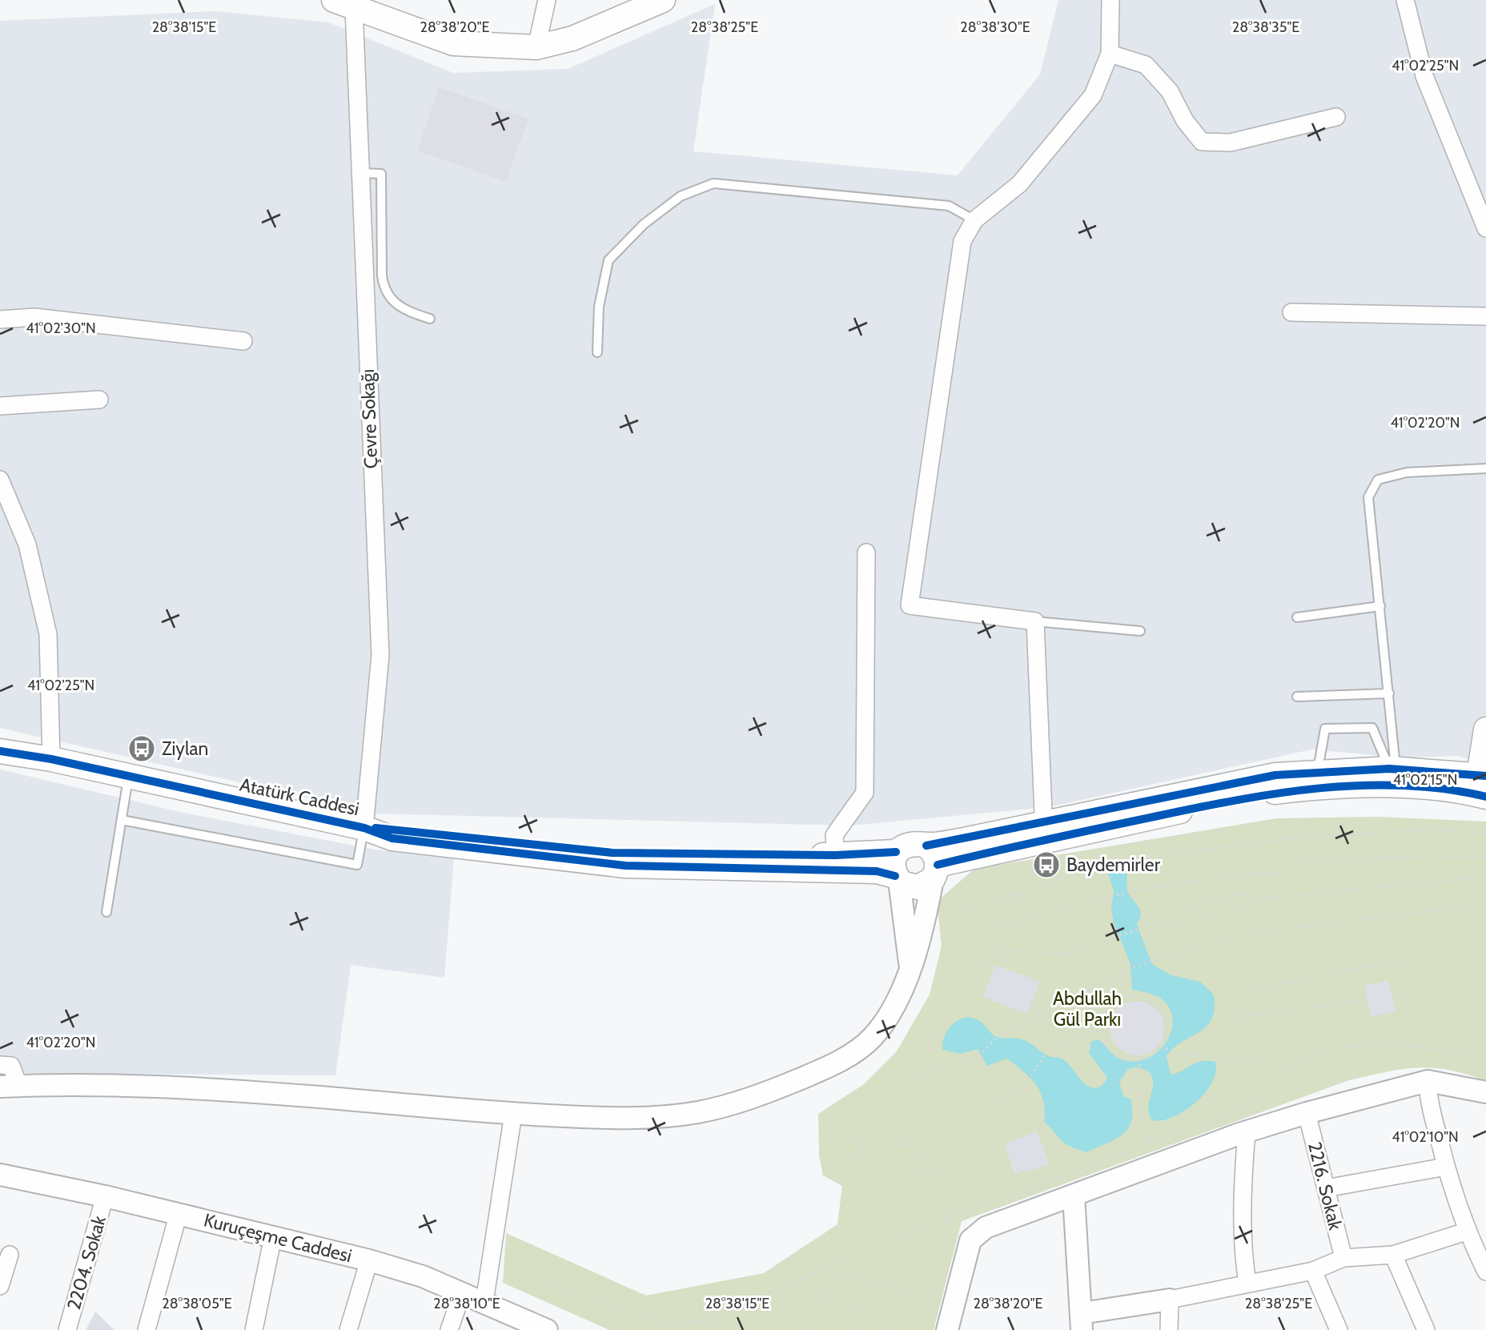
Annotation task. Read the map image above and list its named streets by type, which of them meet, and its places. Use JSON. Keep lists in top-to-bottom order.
{
  "streets": {
    "main road": ["Atatürk Caddesi"],
    "street": [
      "Çevre Sokağı",
      "2216. Sokak",
      "Kuruçeşme Caddesi",
      "2204. Sokak"
    ]
  },
  "crossings": [
    ["Çevre Sokağı", "Atatürk Caddesi"],
    ["Kuruçeşme Caddesi", "2204. Sokak"]
  ],
  "parks": ["Abdullah Gül Parkı"],
  "places": {
    "bus stop": ["Ziylan", "Baydemirler"]
  },
  "coordinates": [
    "28°38'15\"E",
    "28°38'20\"E",
    "28°38'25\"E",
    "28°38'30\"E",
    "28°38'35\"E",
    "41°02'25\"N",
    "41°02'30\"N",
    "41°02'20\"N",
    "41°02'15\"N",
    "41°02'10\"N",
    "28°38'05\"E",
    "28°38'10\"E"
  ]
}
